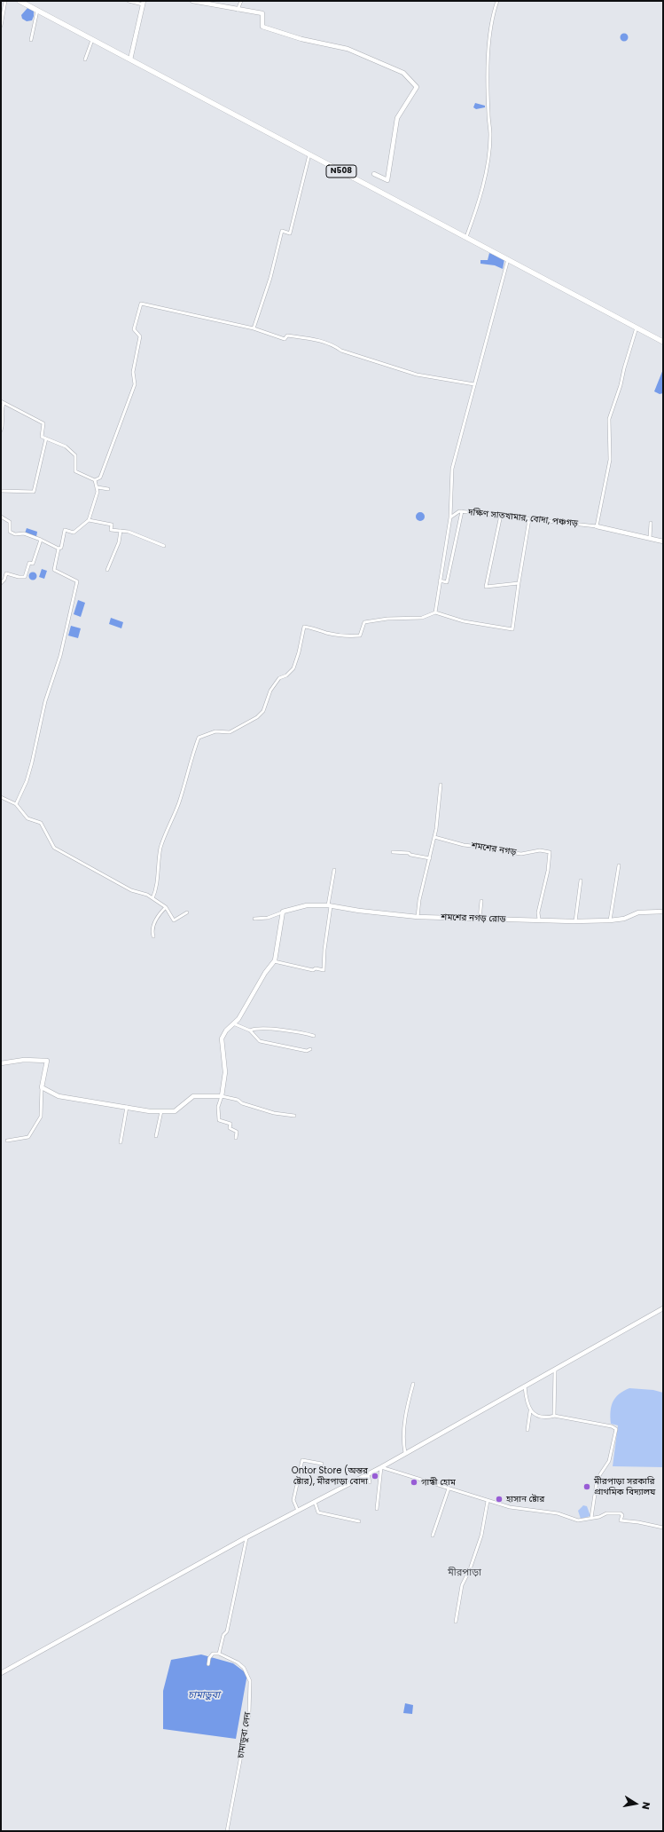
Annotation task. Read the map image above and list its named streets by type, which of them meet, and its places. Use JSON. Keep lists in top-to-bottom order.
{
  "streets": {
    "highway": ["N508"],
    "street": [
      "দক্ষিণ সাতখামার, বোদা, পঞ্চগড়",
      "শমশের নগড়",
      "শমশের নগড় রোড",
      "চামাডুবা লেন"
    ]
  },
  "crossings": [
    ["শমশের নগড়", "শমশের নগড় রোড"]
  ],
  "districts": ["মীরপাড়া"],
  "water": ["চামাডুবা"],
  "places": [
    "Ontor Store (অন্তর ষ্টোর), মীরপাড়া বোদা",
    "গান্ধী হোম",
    "মীরপাড়া সরকারি প্রাথমিক বিদ্যালয়",
    "হাসান ষ্টোর"
  ],
  "north": "right"
}
